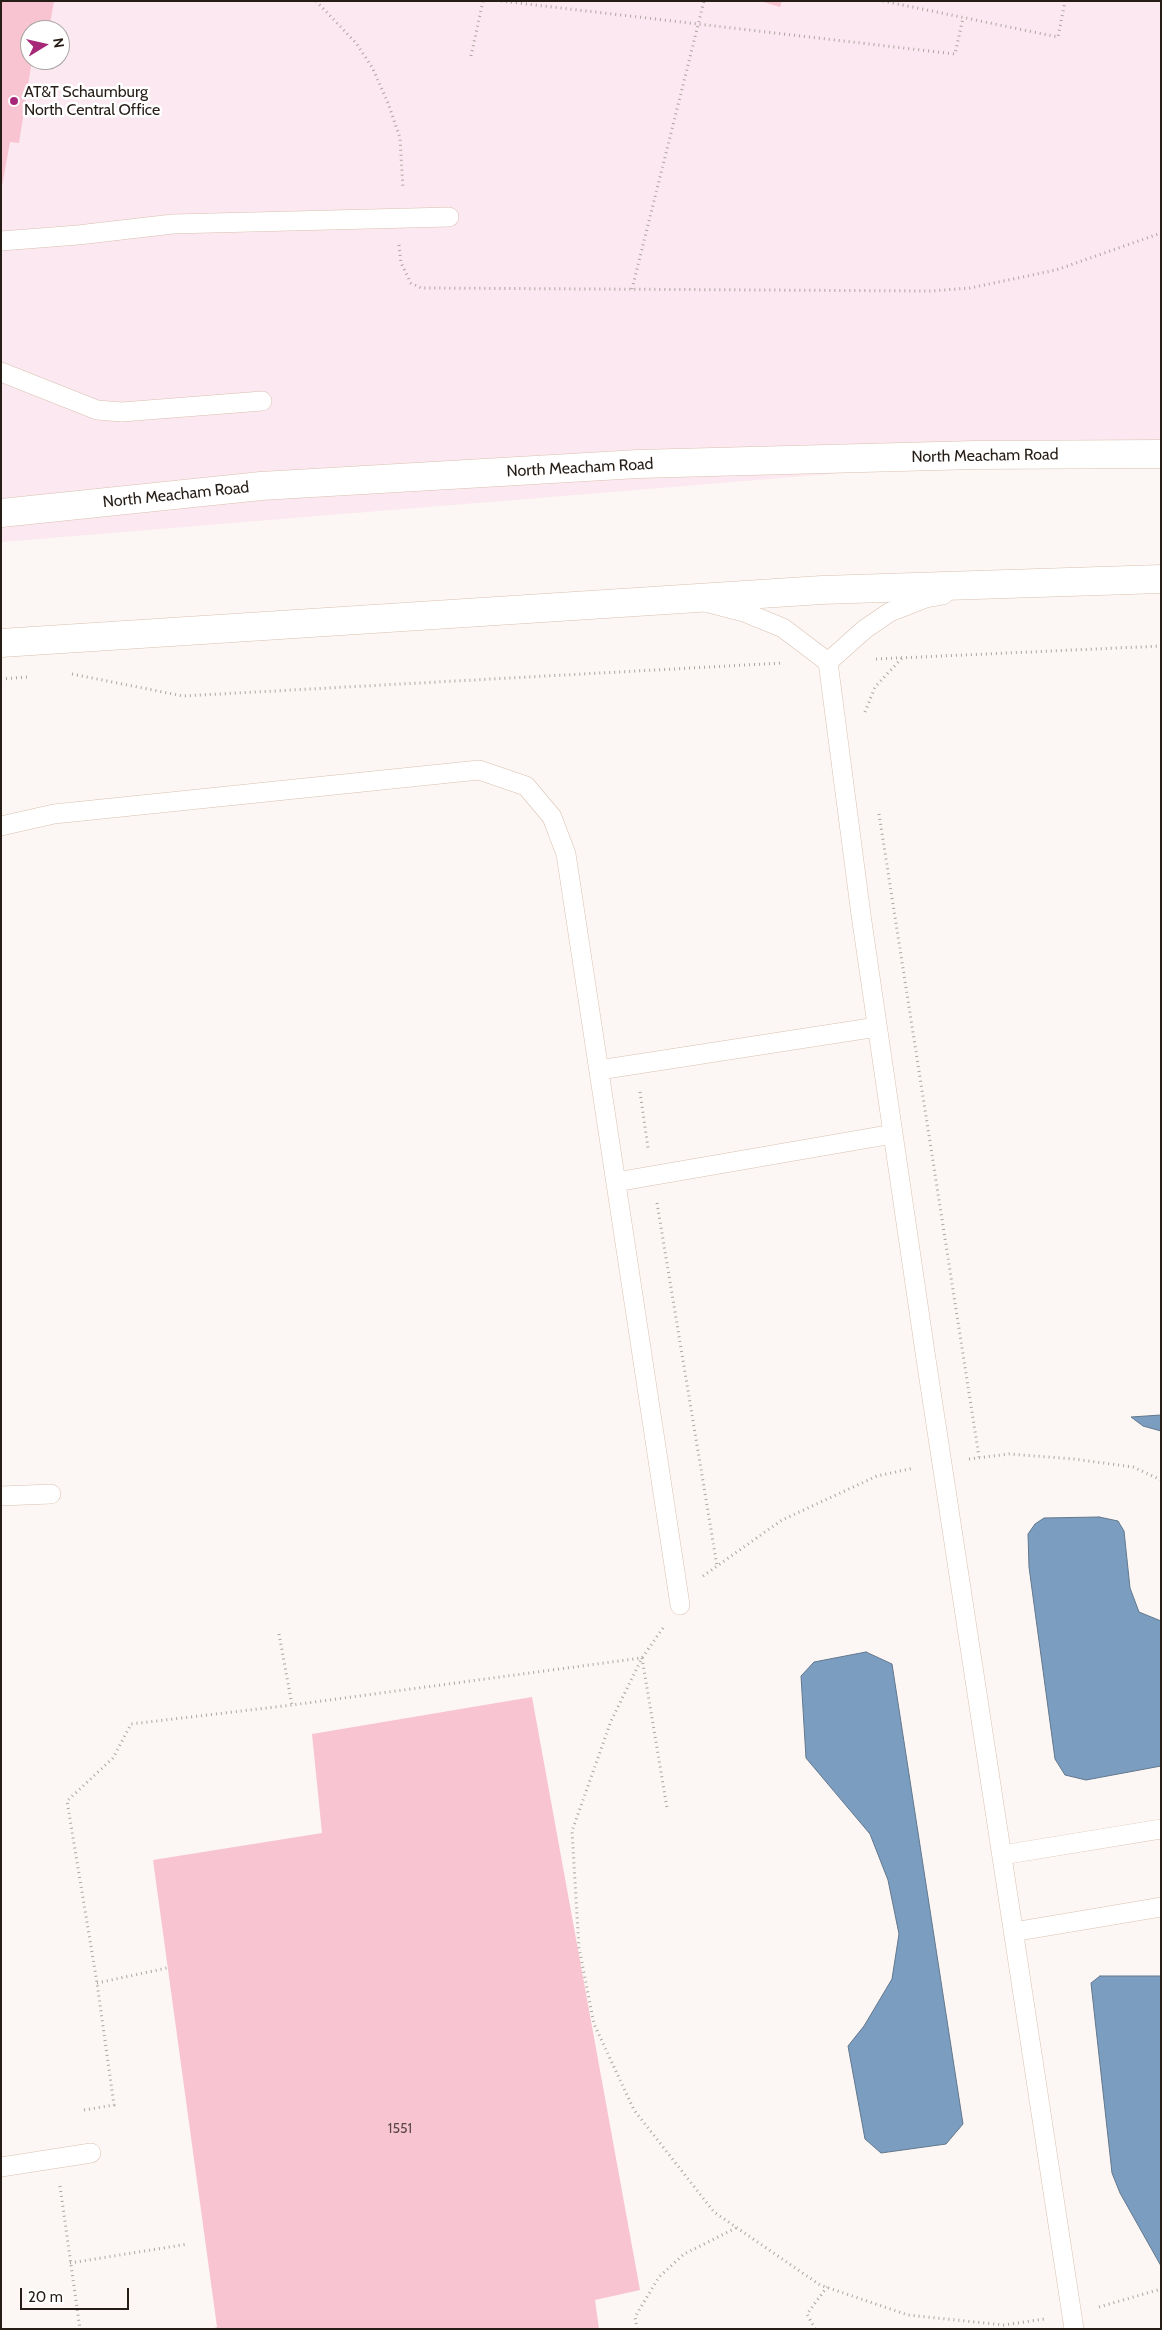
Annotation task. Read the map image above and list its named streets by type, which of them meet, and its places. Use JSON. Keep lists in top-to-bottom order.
{
  "streets": {
    "main road": ["North Meacham Road"]
  },
  "places": ["AT&T Schaumburg North Central Office"],
  "house_numbers": ["1551"],
  "scale_bar": "20 m",
  "north": "right"
}
